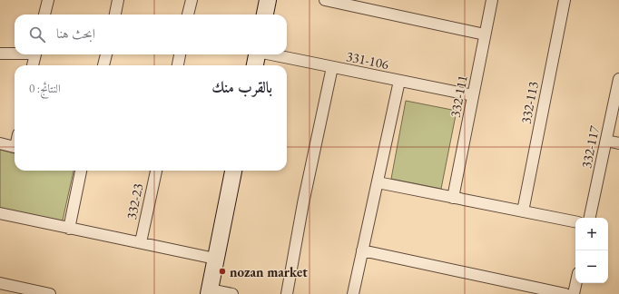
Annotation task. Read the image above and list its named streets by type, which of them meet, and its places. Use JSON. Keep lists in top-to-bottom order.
{
  "streets": {
    "street": [
      "331-106",
      "332-111",
      "332-113",
      "332-117",
      "332-23"
    ]
  },
  "crossings": [
    ["331-106", "332-111"]
  ],
  "places": ["nozan market"],
  "page": {
    "search": "ابحث هنا",
    "heading": ["بالقرب منك", "النتائج: 0"],
    "map_buttons": ["+", "−"]
  }
}
